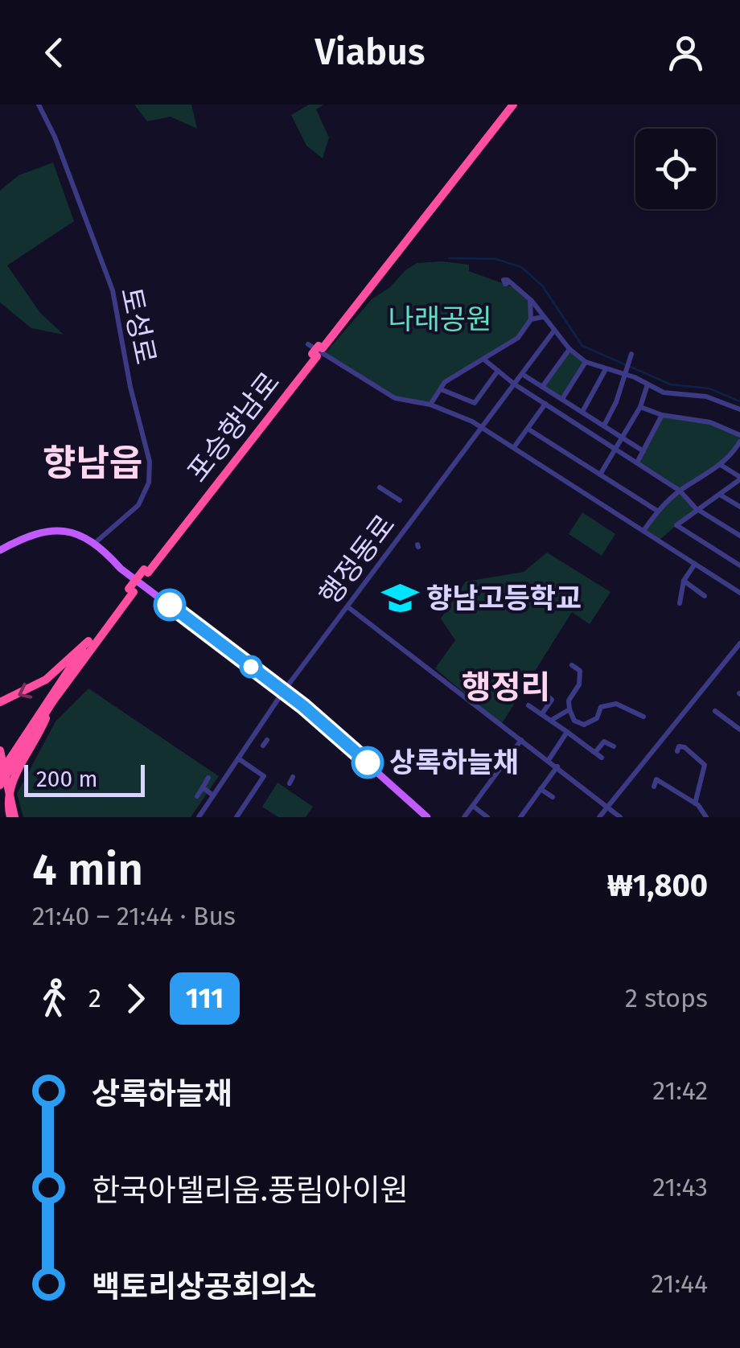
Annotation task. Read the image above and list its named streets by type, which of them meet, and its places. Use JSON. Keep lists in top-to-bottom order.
{
  "streets": {
    "highway": ["포승향남로"],
    "street": ["토성로", "행정동로"]
  },
  "districts": ["향남읍", "행정리"],
  "parks": ["나래공원"],
  "places": {
    "school or university": ["향남고등학교"],
    "other": ["상록하늘채"]
  },
  "lines": ["bus line 111"],
  "scale_bar": "200 m",
  "page": {
    "header": "Viabus",
    "scale": "200 m",
    "heading": ["4 min", "21:40 – 21:44 · Bus", "₩1,800"],
    "legs": ["2", "111", "2 stops"],
    "list": [
      {
        "name": "상록하늘채",
        "value": "21:42"
      },
      {
        "name": "한국아델리움.풍림아이원",
        "value": "21:43"
      },
      {
        "name": "백토리상공회의소",
        "value": "21:44"
      }
    ]
  }
}
